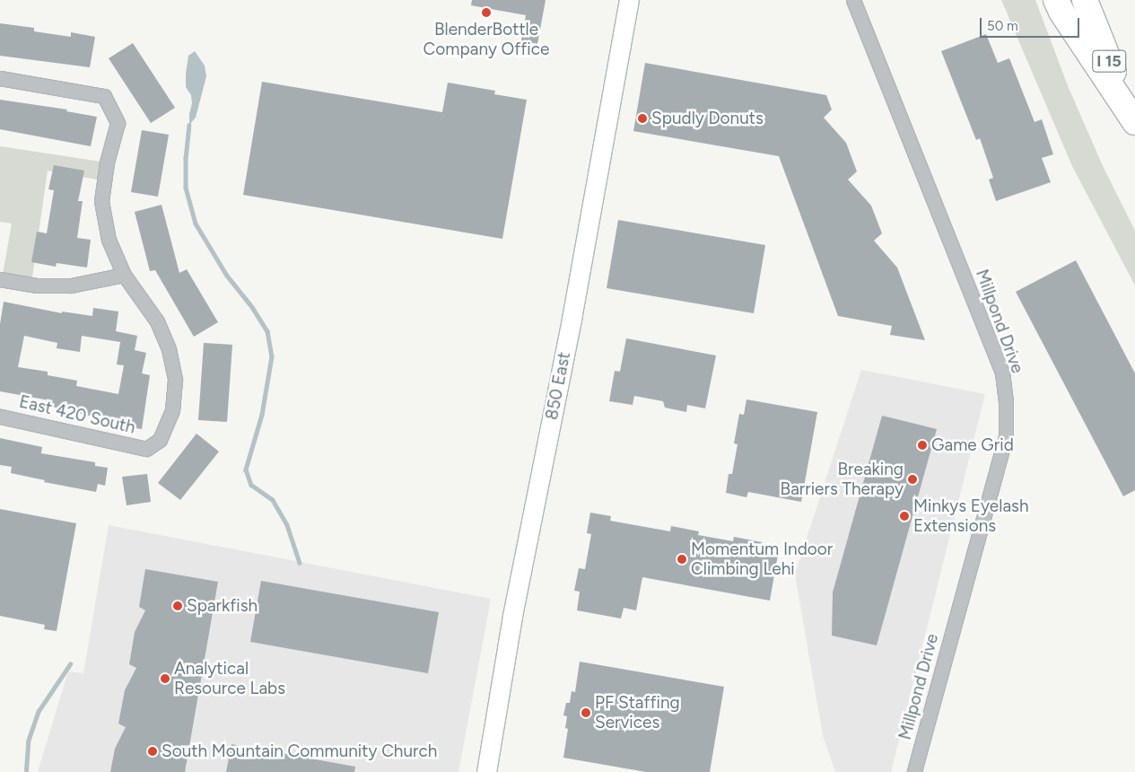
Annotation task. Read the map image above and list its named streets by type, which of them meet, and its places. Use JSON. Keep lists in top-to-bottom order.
{
  "streets": {
    "highway": ["I 15"],
    "main road": ["850 East"],
    "street": ["Millpond Drive", "East 420 South"]
  },
  "places": [
    "BlenderBottle Company Office",
    "Spudly Donuts",
    "Game Grid",
    "Breaking Barriers Therapy",
    "Minkys Eyelash Extensions",
    "Momentum Indoor Climbing Lehi",
    "Sparkfish",
    "Analytical Resource Labs",
    "PF Staffing Services",
    "South Mountain Community Church"
  ],
  "scale_bar": "50 m"
}
